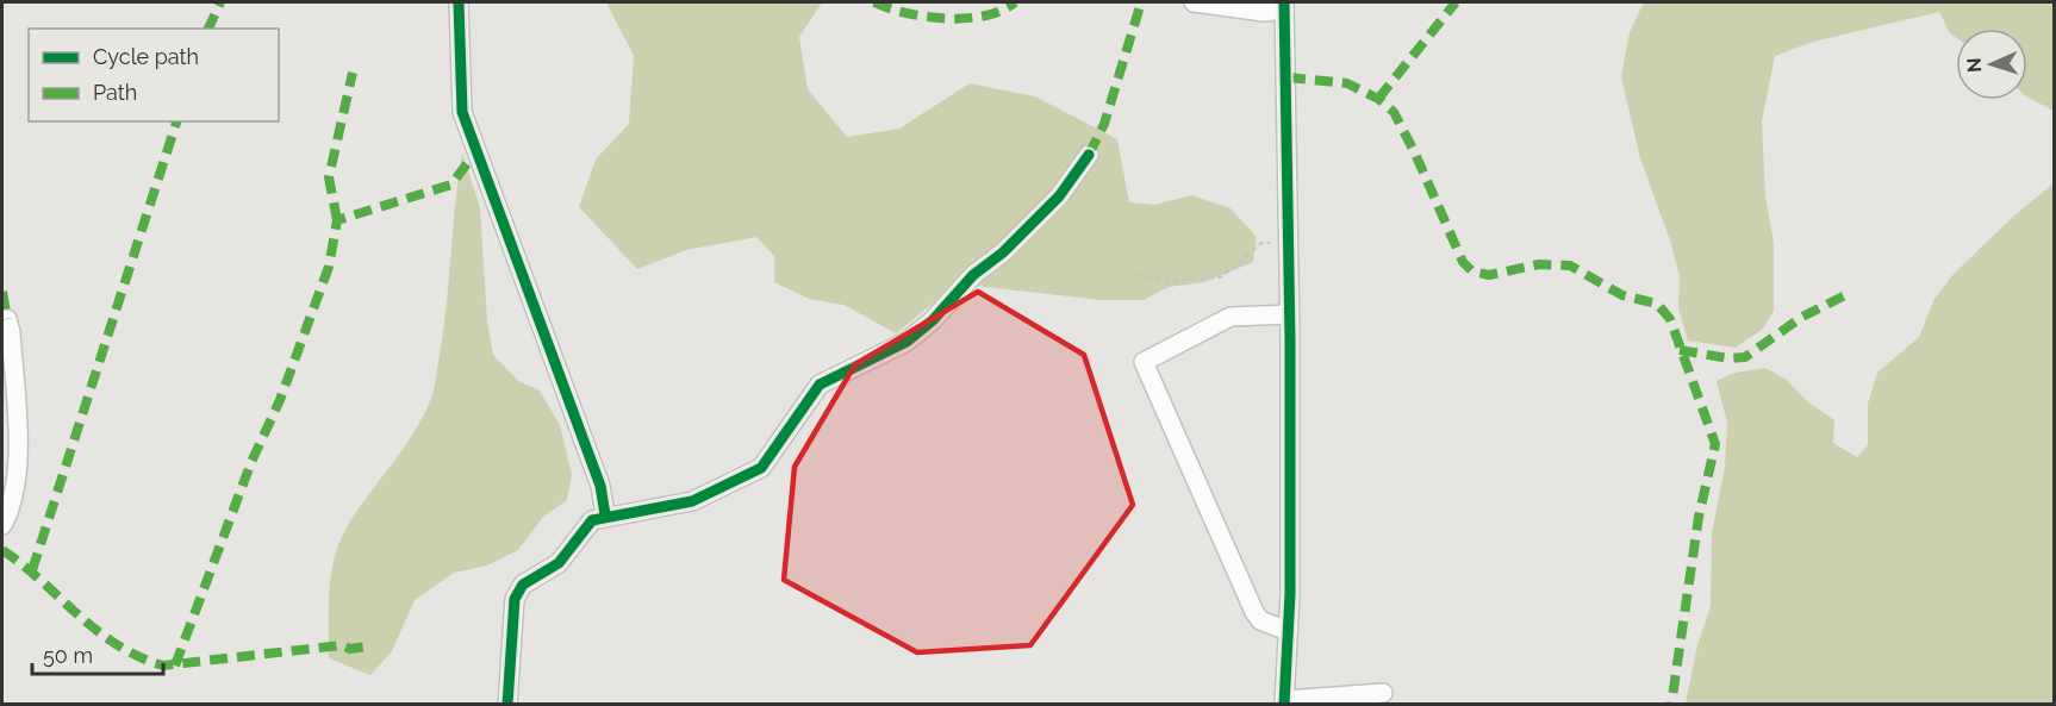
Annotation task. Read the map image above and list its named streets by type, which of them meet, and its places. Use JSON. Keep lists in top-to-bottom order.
{
  "legend": ["Cycle path", "Path"],
  "scale_bar": "50 m",
  "north": "left"
}
